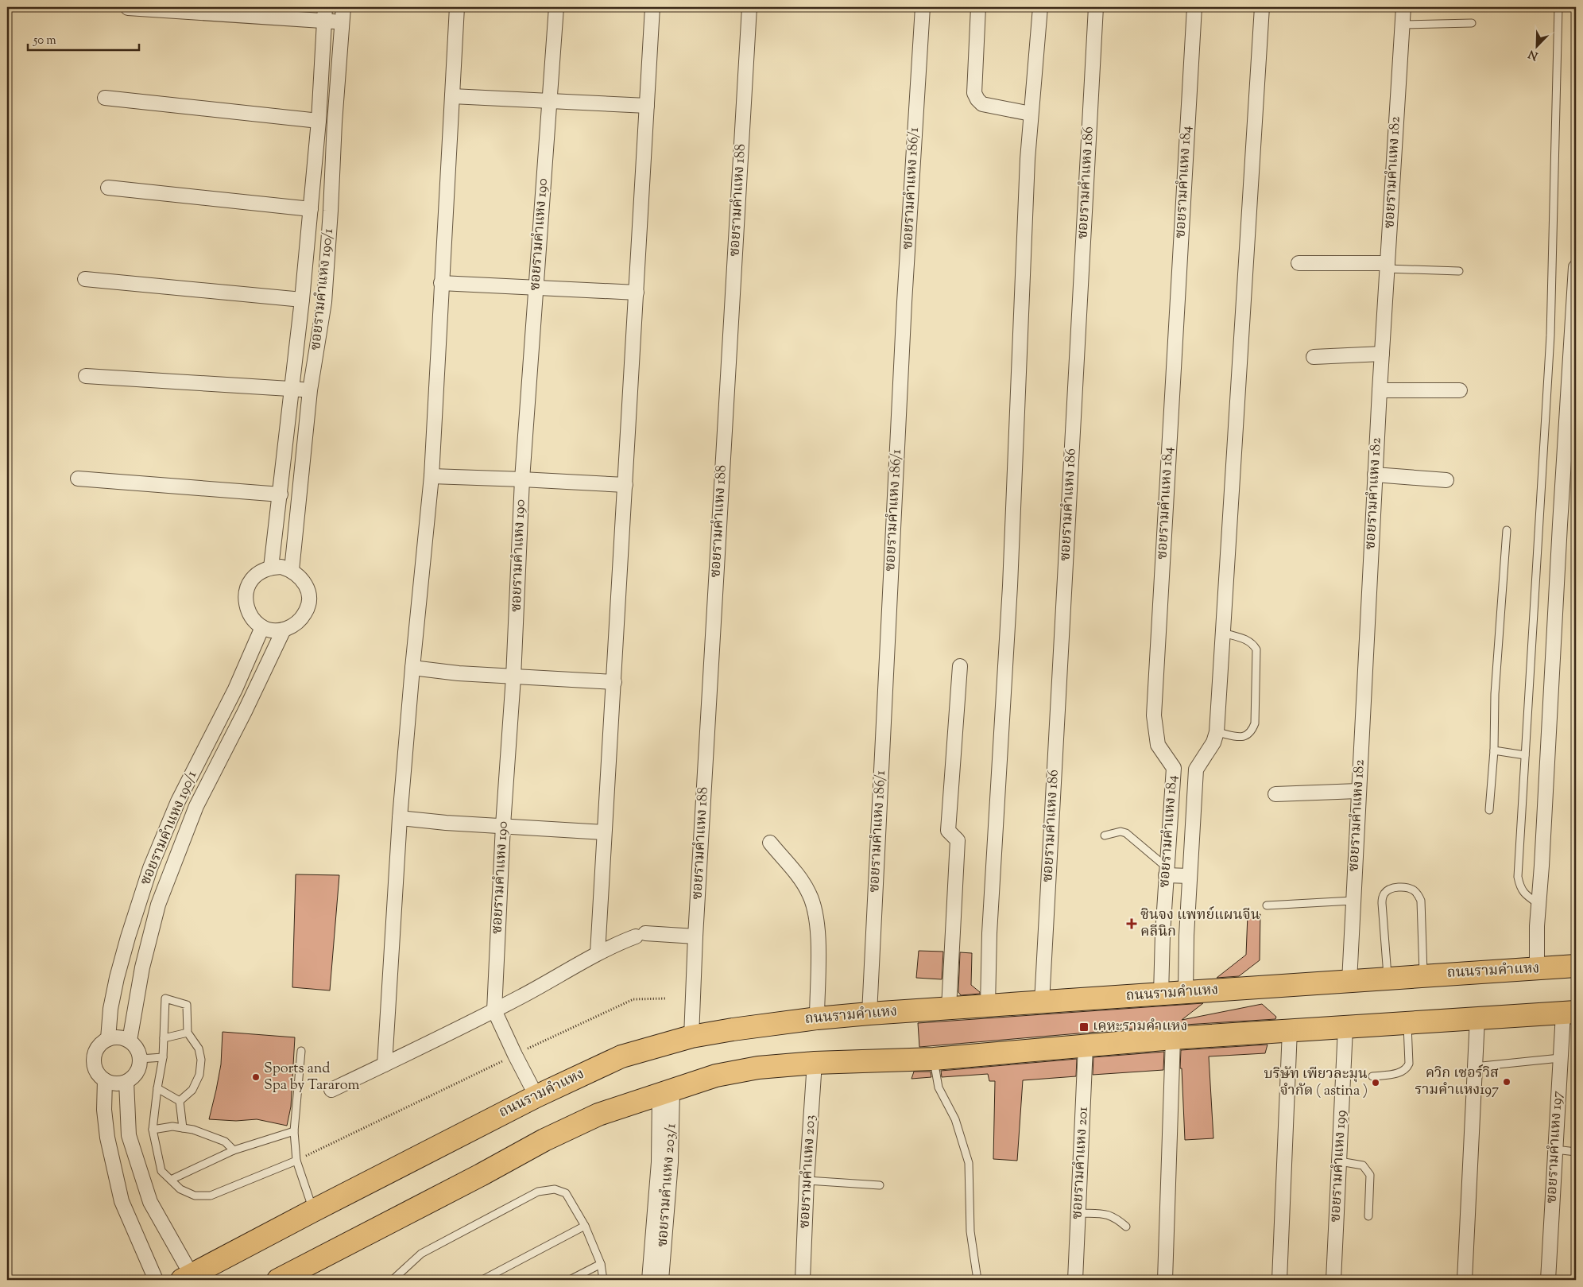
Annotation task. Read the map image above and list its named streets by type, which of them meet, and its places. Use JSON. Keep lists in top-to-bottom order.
{
  "streets": {
    "main road": ["ถนนรามคำแหง"],
    "street": [
      "ซอยรามคำแหง 182",
      "ซอยรามคำแหง 184",
      "ซอยรามคำแหง 186",
      "ซอยรามคำแหง 186/1",
      "ซอยรามคำแหง 188",
      "ซอยรามคำแหง 190",
      "ซอยรามคำแหง 190/1",
      "ซอยรามคำแหง 197",
      "ซอยรามคำแหง 201",
      "ซอยรามคำแหง 199",
      "ซอยรามคำแหง 203",
      "ซอยรามคำแหง 203/1"
    ]
  },
  "crossings": [
    ["ซอยรามคำแหง 182", "ถนนรามคำแหง"],
    ["ซอยรามคำแหง 184", "ถนนรามคำแหง"],
    ["ซอยรามคำแหง 186", "ถนนรามคำแหง"],
    ["ซอยรามคำแหง 186/1", "ถนนรามคำแหง"],
    ["ซอยรามคำแหง 188", "ถนนรามคำแหง"],
    ["ซอยรามคำแหง 190", "ถนนรามคำแหง"]
  ],
  "places": {
    "health": ["ซินจง แพทย์แผนจีน คลีนิก"],
    "transit": ["เคหะรามคำแหง"],
    "other": ["Sports and Spa by Tararom", "ควิก เซอร์วิส รามคำแหง197", "บริษัท เพียวละมุน จำกัด ( astina )"]
  },
  "scale_bar": "50 m",
  "north": "bottom left"
}
